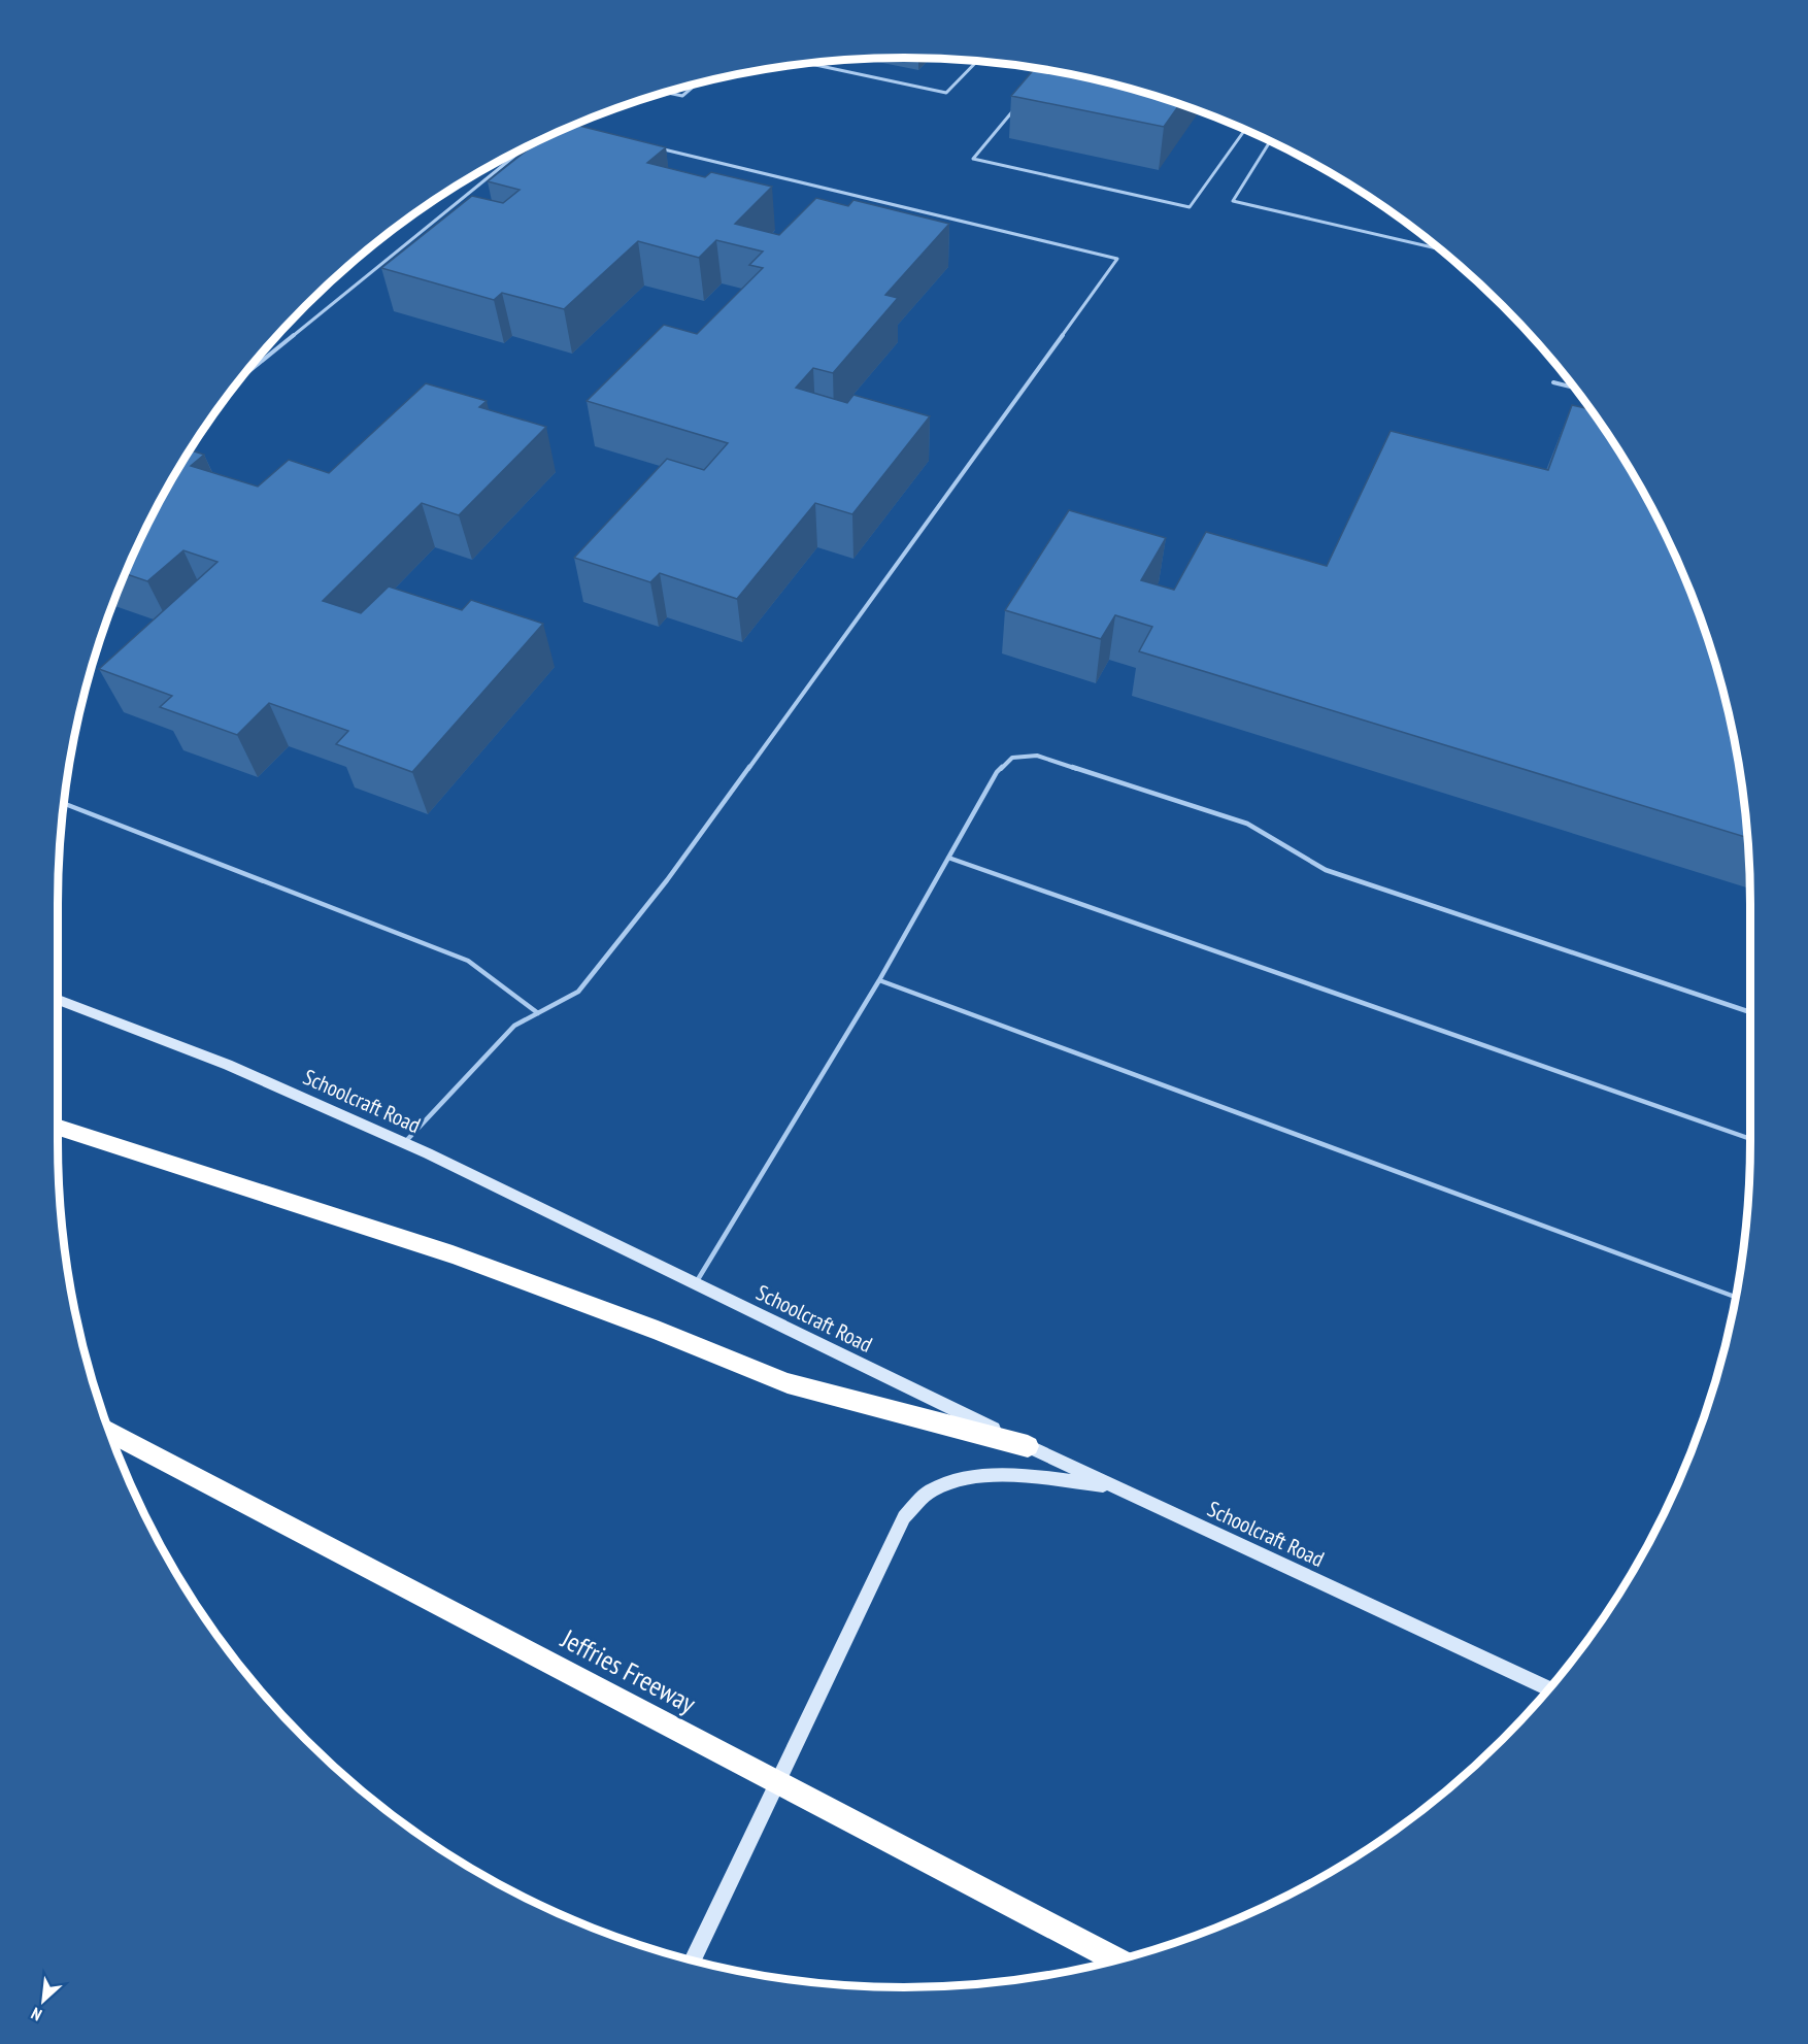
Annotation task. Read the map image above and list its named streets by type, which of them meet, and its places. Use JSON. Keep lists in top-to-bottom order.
{
  "streets": {
    "highway": ["Jeffries Freeway"],
    "main road": ["Schoolcraft Road"]
  },
  "north": "bottom left"
}
